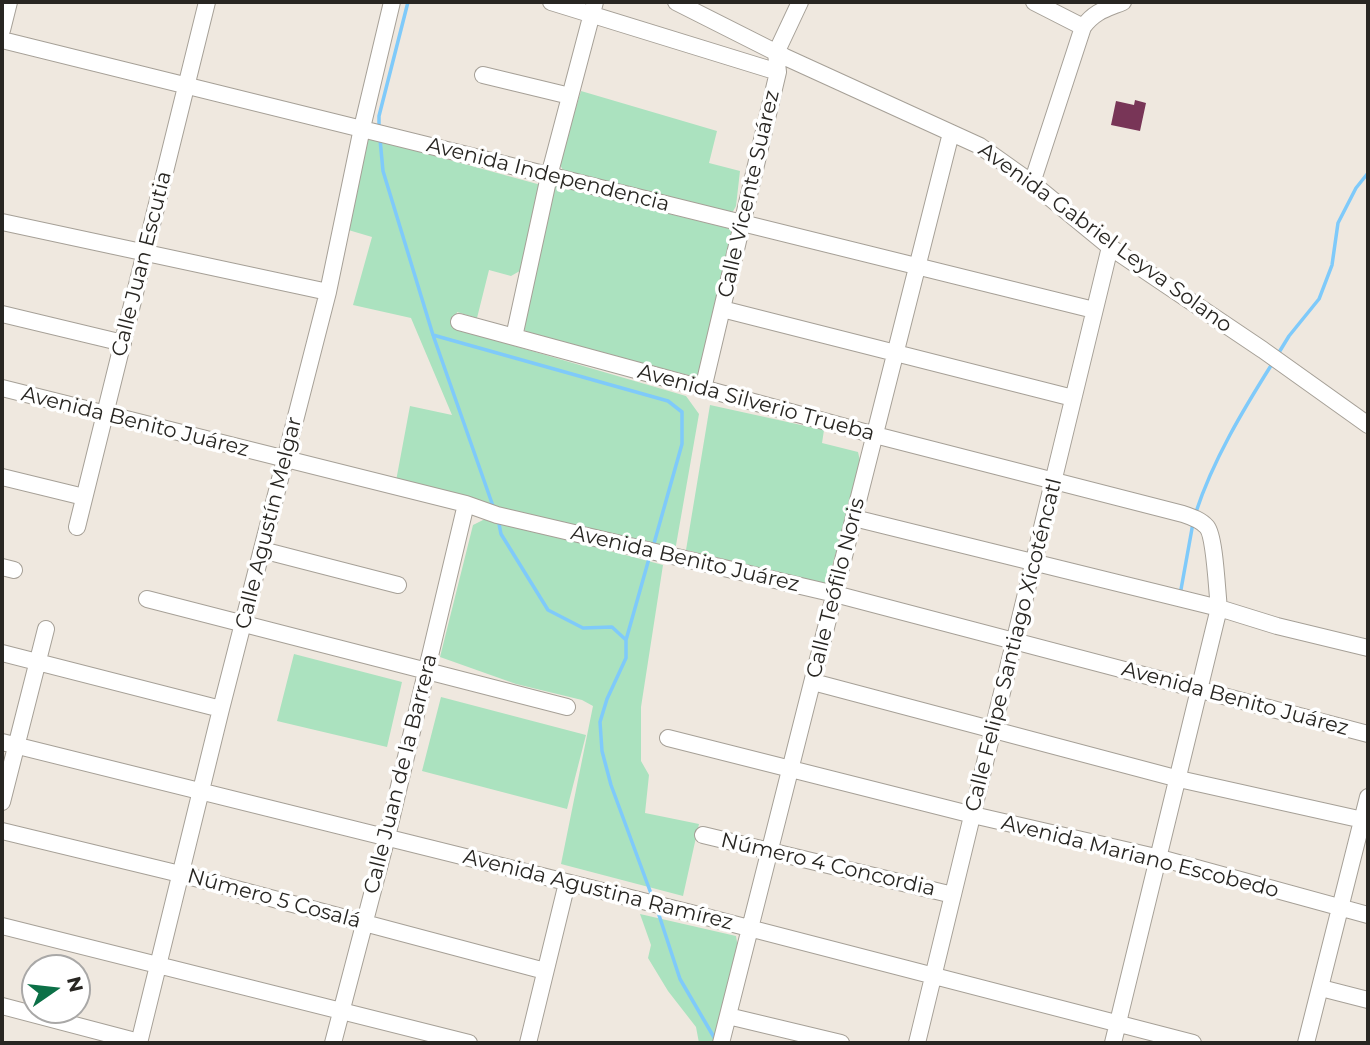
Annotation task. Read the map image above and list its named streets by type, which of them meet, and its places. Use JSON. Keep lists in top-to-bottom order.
{
  "streets": {
    "street": [
      "Avenida Independencia",
      "Calle Vicente Suárez",
      "Avenida Gabriel Leyva Solano",
      "Calle Juan Escutia",
      "Avenida Silverio Trueba",
      "Avenida Benito Juárez",
      "Calle Agustín Melgar",
      "Calle Teófilo Noris",
      "Calle Felipe Santiago Xicoténcatl",
      "Calle Juan de la Barrera",
      "Avenida Mariano Escobedo",
      "Número 4 Concordia",
      "Avenida Agustina Ramírez",
      "Número 5 Cosalá"
    ]
  },
  "crossings": [
    ["Avenida Independencia", "Calle Vicente Suárez"],
    ["Avenida Independencia", "Calle Juan Escutia"],
    ["Avenida Independencia", "Calle Agustín Melgar"],
    ["Avenida Independencia", "Calle Teófilo Noris"],
    ["Avenida Independencia", "Calle Felipe Santiago Xicoténcatl"],
    ["Calle Vicente Suárez", "Avenida Gabriel Leyva Solano"],
    ["Calle Vicente Suárez", "Avenida Silverio Trueba"],
    ["Avenida Gabriel Leyva Solano", "Calle Teófilo Noris"],
    ["Avenida Gabriel Leyva Solano", "Calle Felipe Santiago Xicoténcatl"],
    ["Calle Juan Escutia", "Avenida Benito Juárez"],
    ["Avenida Silverio Trueba", "Calle Teófilo Noris"],
    ["Avenida Silverio Trueba", "Calle Felipe Santiago Xicoténcatl"],
    ["Avenida Benito Juárez", "Calle Agustín Melgar"],
    ["Avenida Benito Juárez", "Calle Teófilo Noris"],
    ["Avenida Benito Juárez", "Calle Felipe Santiago Xicoténcatl"],
    ["Avenida Benito Juárez", "Calle Juan de la Barrera"],
    ["Calle Agustín Melgar", "Avenida Agustina Ramírez"],
    ["Calle Agustín Melgar", "Número 5 Cosalá"],
    ["Calle Teófilo Noris", "Avenida Mariano Escobedo"],
    ["Calle Teófilo Noris", "Número 4 Concordia"],
    ["Calle Teófilo Noris", "Avenida Agustina Ramírez"],
    ["Calle Felipe Santiago Xicoténcatl", "Avenida Mariano Escobedo"],
    ["Calle Felipe Santiago Xicoténcatl", "Número 4 Concordia"],
    ["Calle Felipe Santiago Xicoténcatl", "Avenida Agustina Ramírez"],
    ["Calle Juan de la Barrera", "Avenida Agustina Ramírez"],
    ["Calle Juan de la Barrera", "Número 5 Cosalá"]
  ],
  "north": "right"
}
